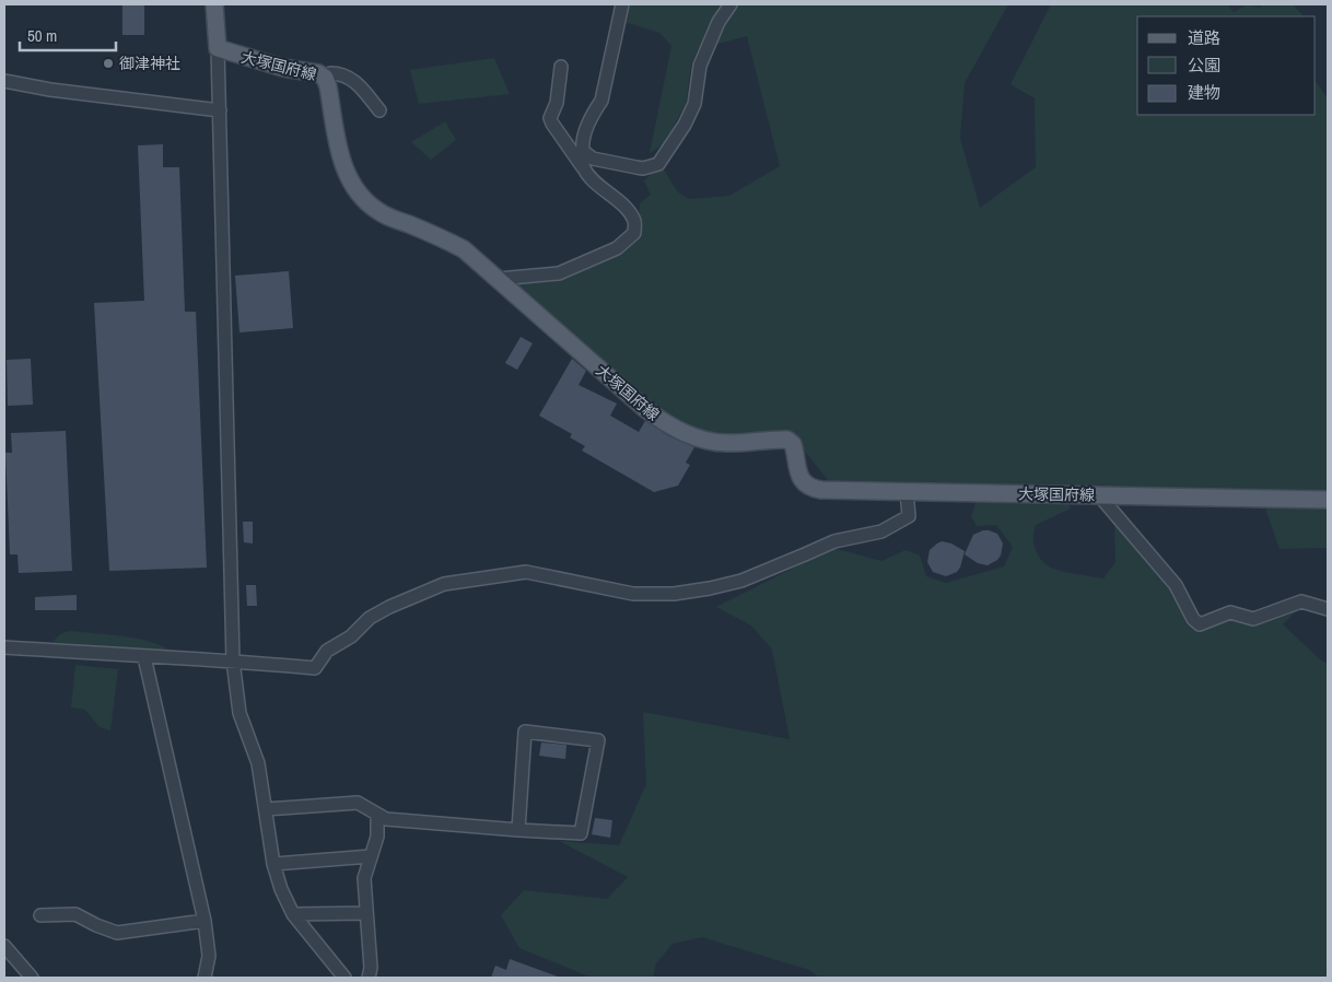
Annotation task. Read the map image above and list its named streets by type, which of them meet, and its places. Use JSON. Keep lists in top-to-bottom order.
{
  "streets": {
    "main road": ["大塚国府線"]
  },
  "places": ["御津神社"],
  "legend": ["道路", "公園", "建物"],
  "scale_bar": "50 m"
}
